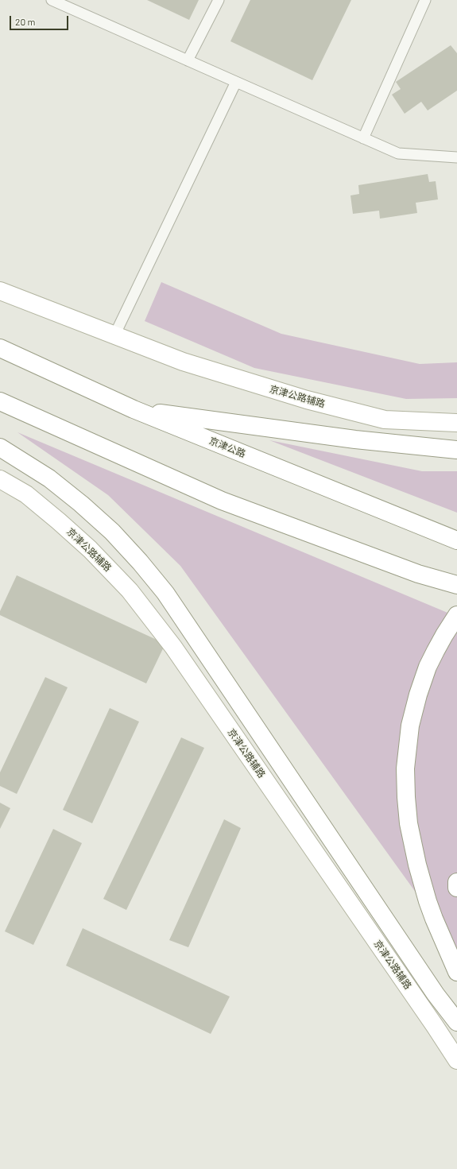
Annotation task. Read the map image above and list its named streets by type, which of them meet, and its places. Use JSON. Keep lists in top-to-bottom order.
{
  "streets": {
    "main road": ["京津公路辅路", "京津公路"]
  },
  "scale_bar": "20 m"
}
